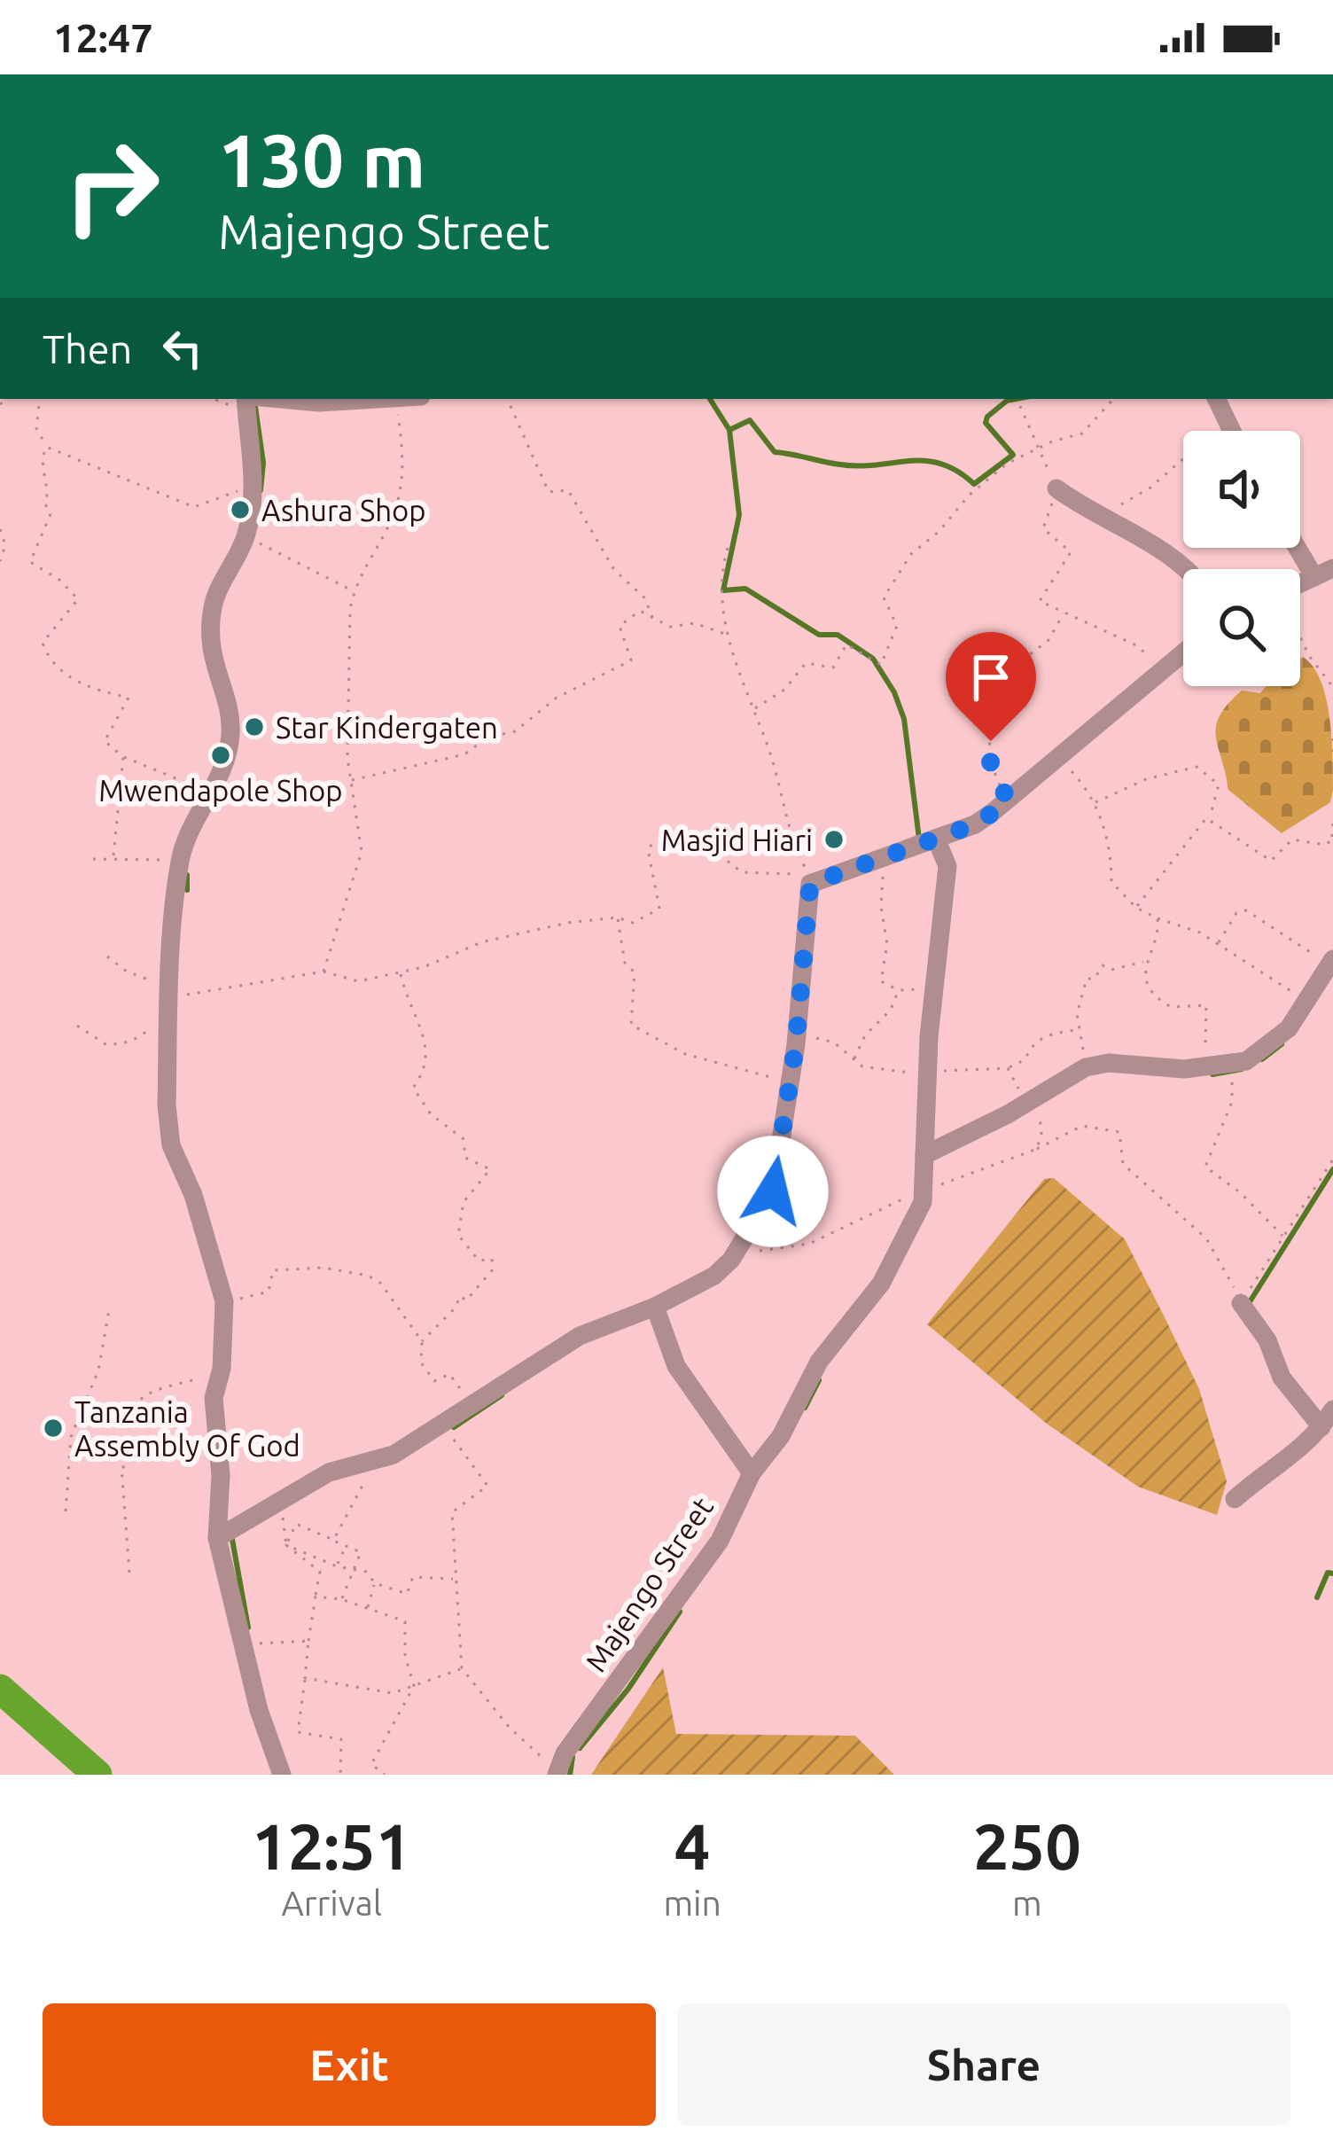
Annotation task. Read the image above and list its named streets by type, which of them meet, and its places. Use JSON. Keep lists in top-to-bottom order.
{
  "streets": {
    "street": ["Majengo Street"]
  },
  "places": [
    "Ashura Shop",
    "Star Kindergaten",
    "Mwendapole Shop",
    "Masjid Hiari",
    "Tanzania Assembly Of God"
  ],
  "page": {
    "status": "12:47",
    "turn": ["130 m", "Majengo Street"],
    "then": "Then",
    "eta": [
      "12:51",
      "Arrival",
      "4",
      "min",
      "250",
      "m"
    ],
    "buttons": ["Exit", "Share"]
  }
}
